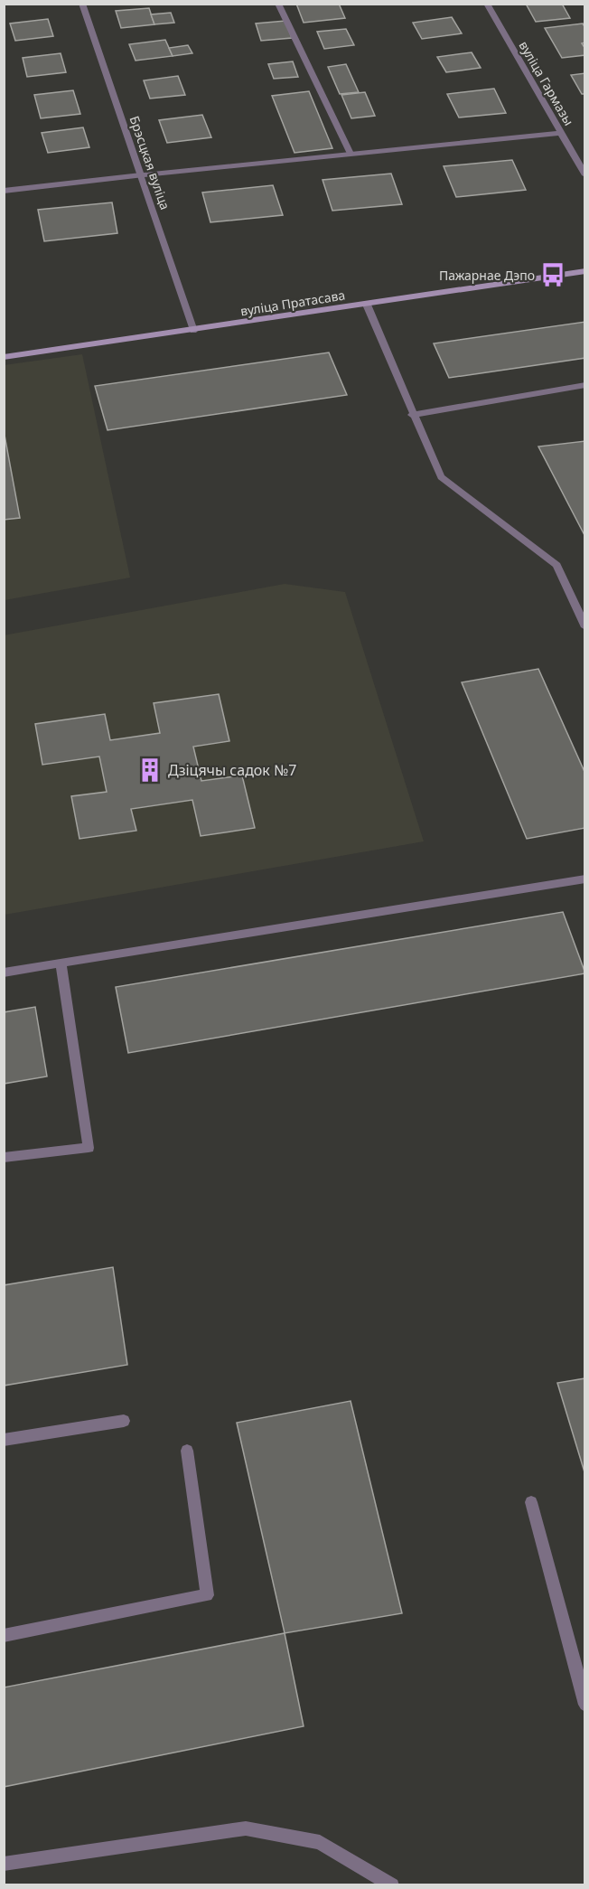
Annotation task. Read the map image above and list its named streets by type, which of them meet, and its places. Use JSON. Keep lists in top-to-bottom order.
{
  "streets": {
    "main road": ["вуліца Пратасава"],
    "street": ["вуліца Гармазы", "Брэсцкая вуліца"]
  },
  "crossings": [
    ["Брэсцкая вуліца", "вуліца Пратасава"]
  ],
  "places": {
    "bus stop": ["Пажарнае Дэпо"],
    "building": ["Дзіцячы садок №7"]
  }
}
